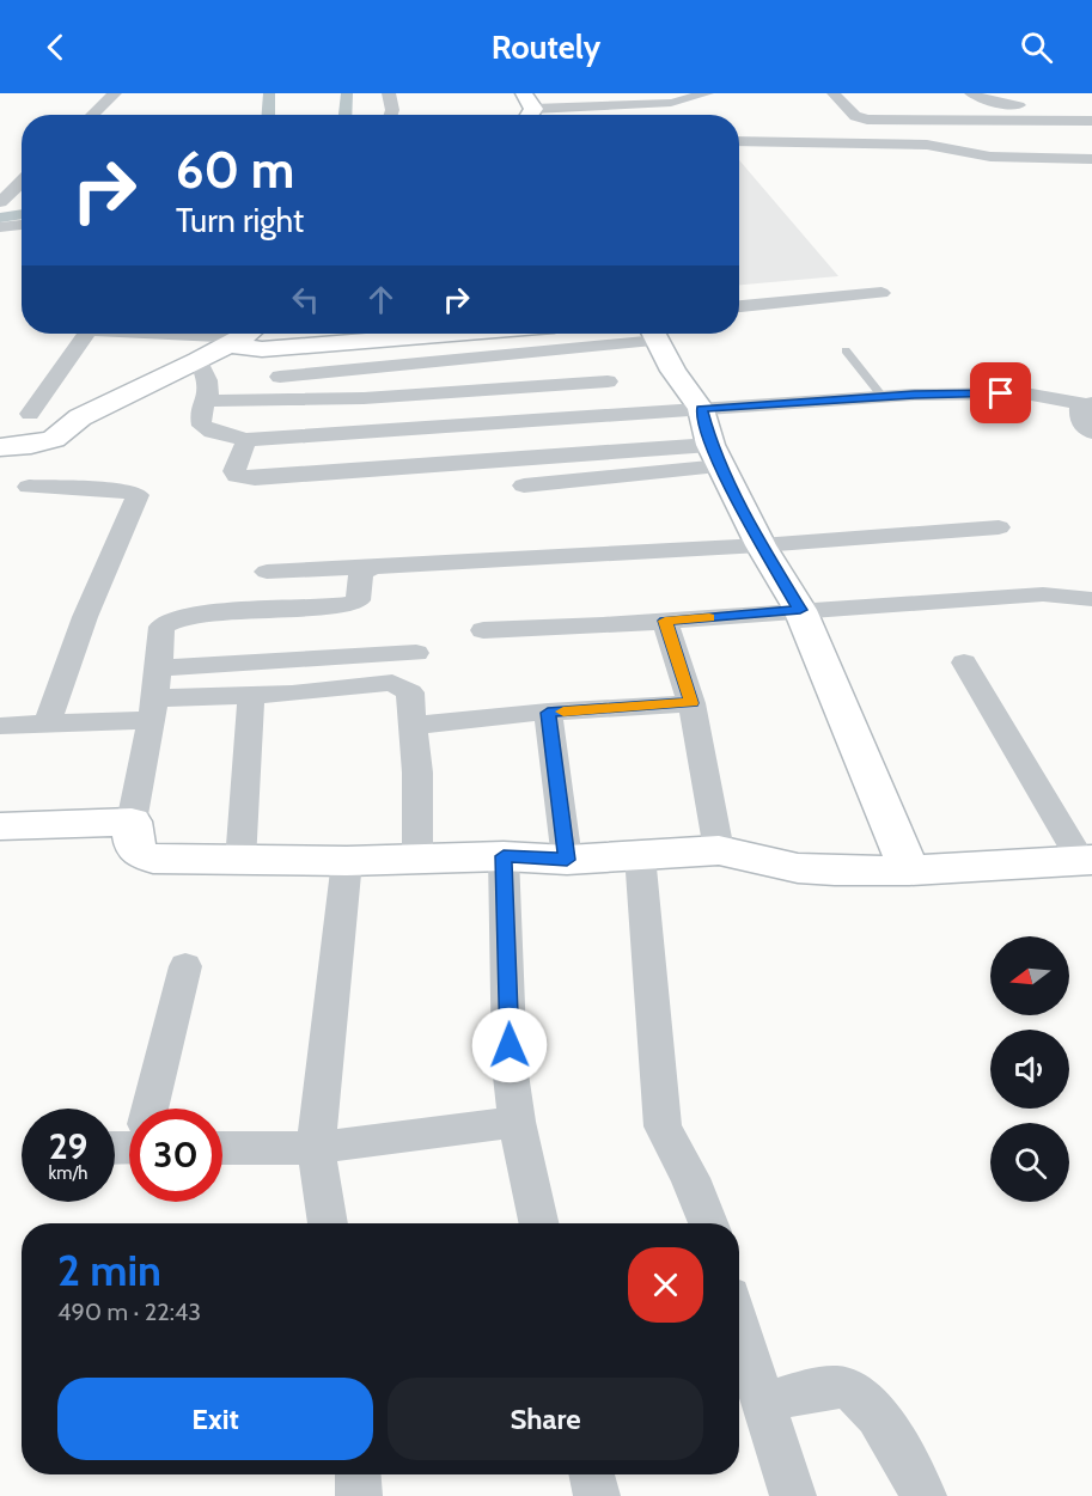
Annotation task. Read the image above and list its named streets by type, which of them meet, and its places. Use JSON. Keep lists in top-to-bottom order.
{
  "north": "left",
  "page": {
    "header": "Routely",
    "turn": ["60 m", "Turn right"],
    "speed": "29 km/h",
    "limit": "30",
    "heading": ["2 min", "490 m · 22:43"],
    "buttons": ["Exit", "Share"]
  }
}
